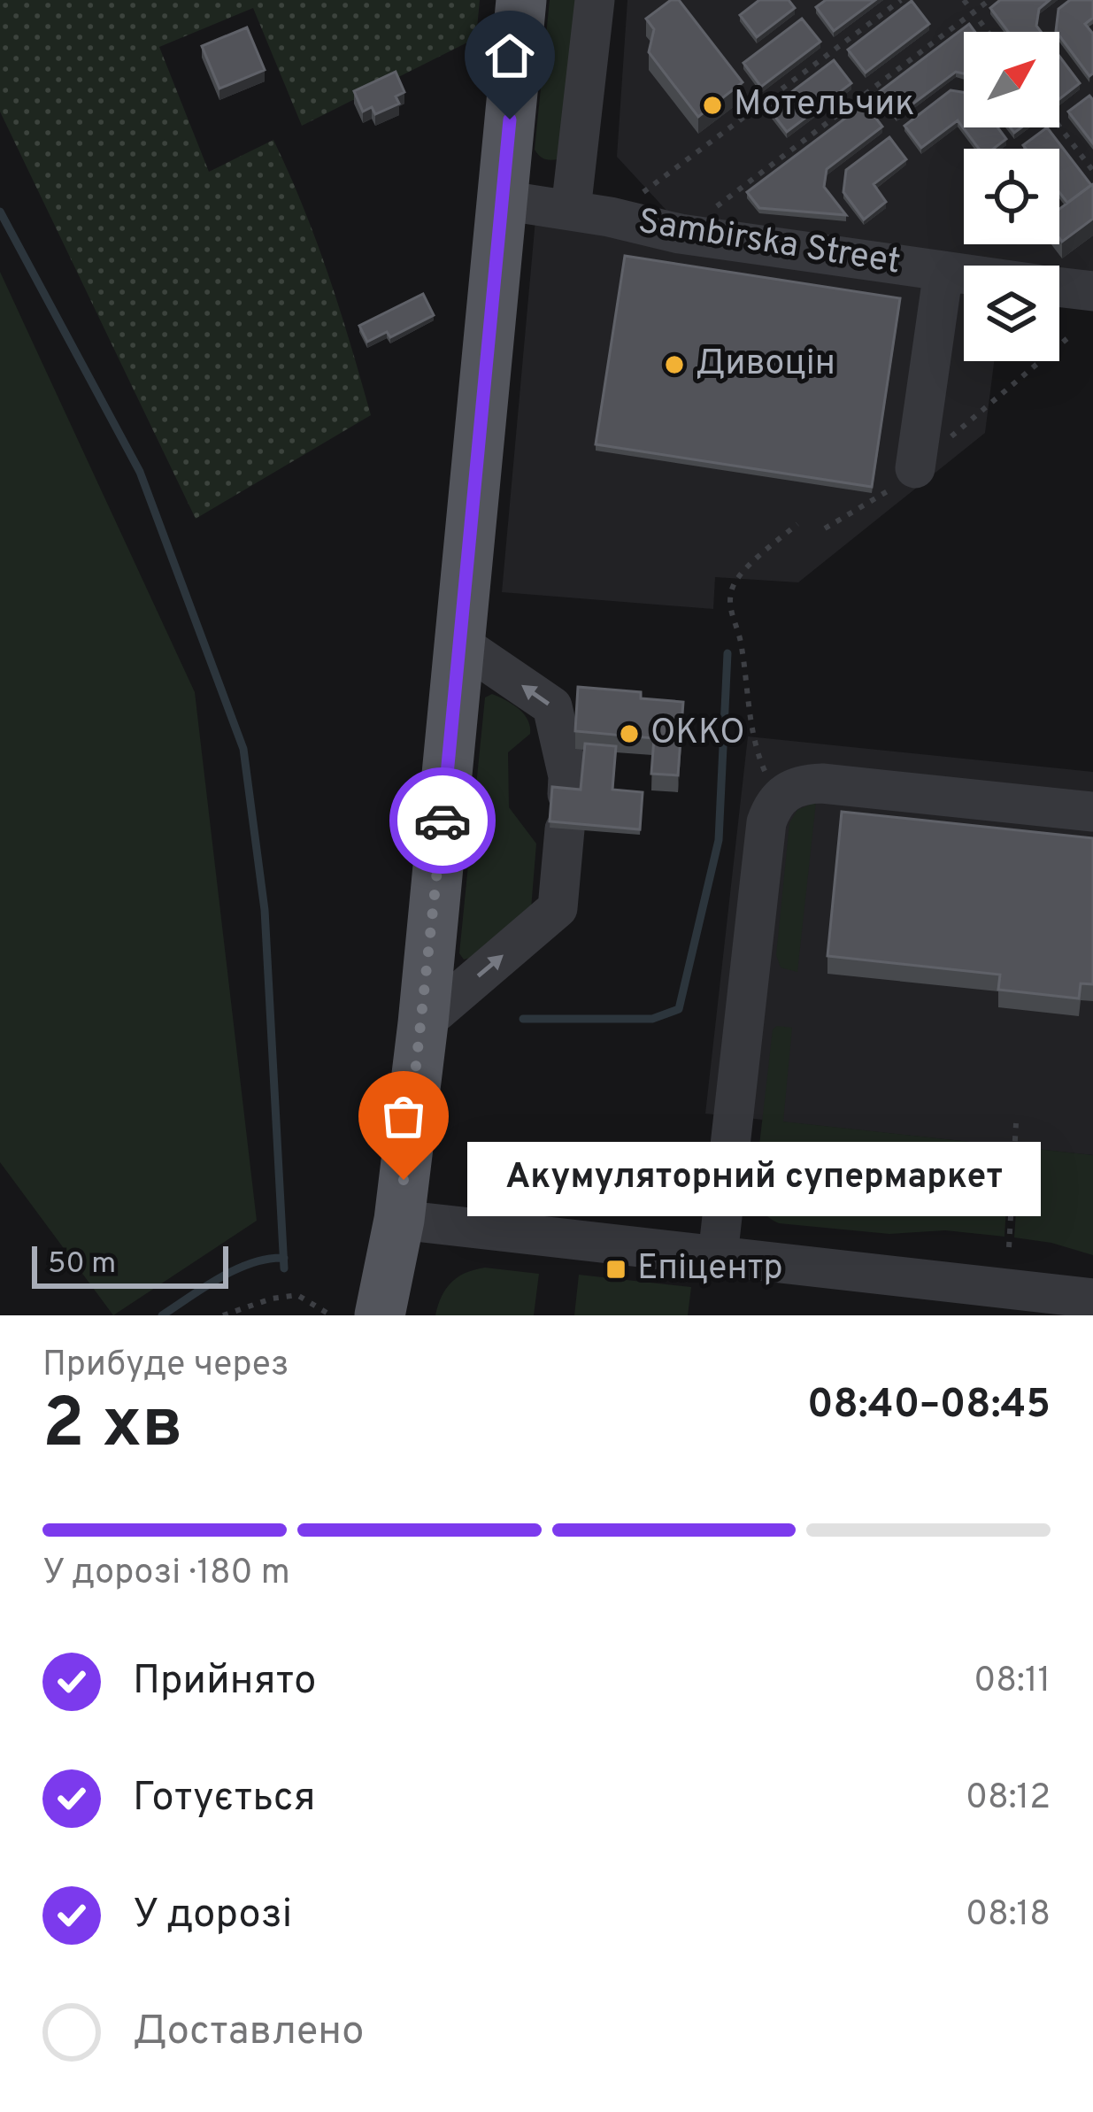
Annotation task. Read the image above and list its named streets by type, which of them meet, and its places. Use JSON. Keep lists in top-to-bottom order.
{
  "streets": {
    "street": ["Sambirska Street"]
  },
  "places": {
    "other": [
      "Мотельчик",
      "Дивоцін",
      "OKKO",
      "Акумуляторний супермаркет"
    ],
    "transit": ["Епіцентр"]
  },
  "scale_bar": "50 m",
  "north": "top right",
  "page": {
    "bubble": "Акумуляторний супермаркет",
    "scale": "50 m",
    "heading": ["2 хв", "Прибуде через", "08:40–08:45"],
    "bar": "У дорозі · 180 m",
    "list": [
      ["Прийнято", "08:11"],
      ["Готується", "08:12"],
      ["У дорозі", "08:18"],
      "Доставлено"
    ]
  }
}
